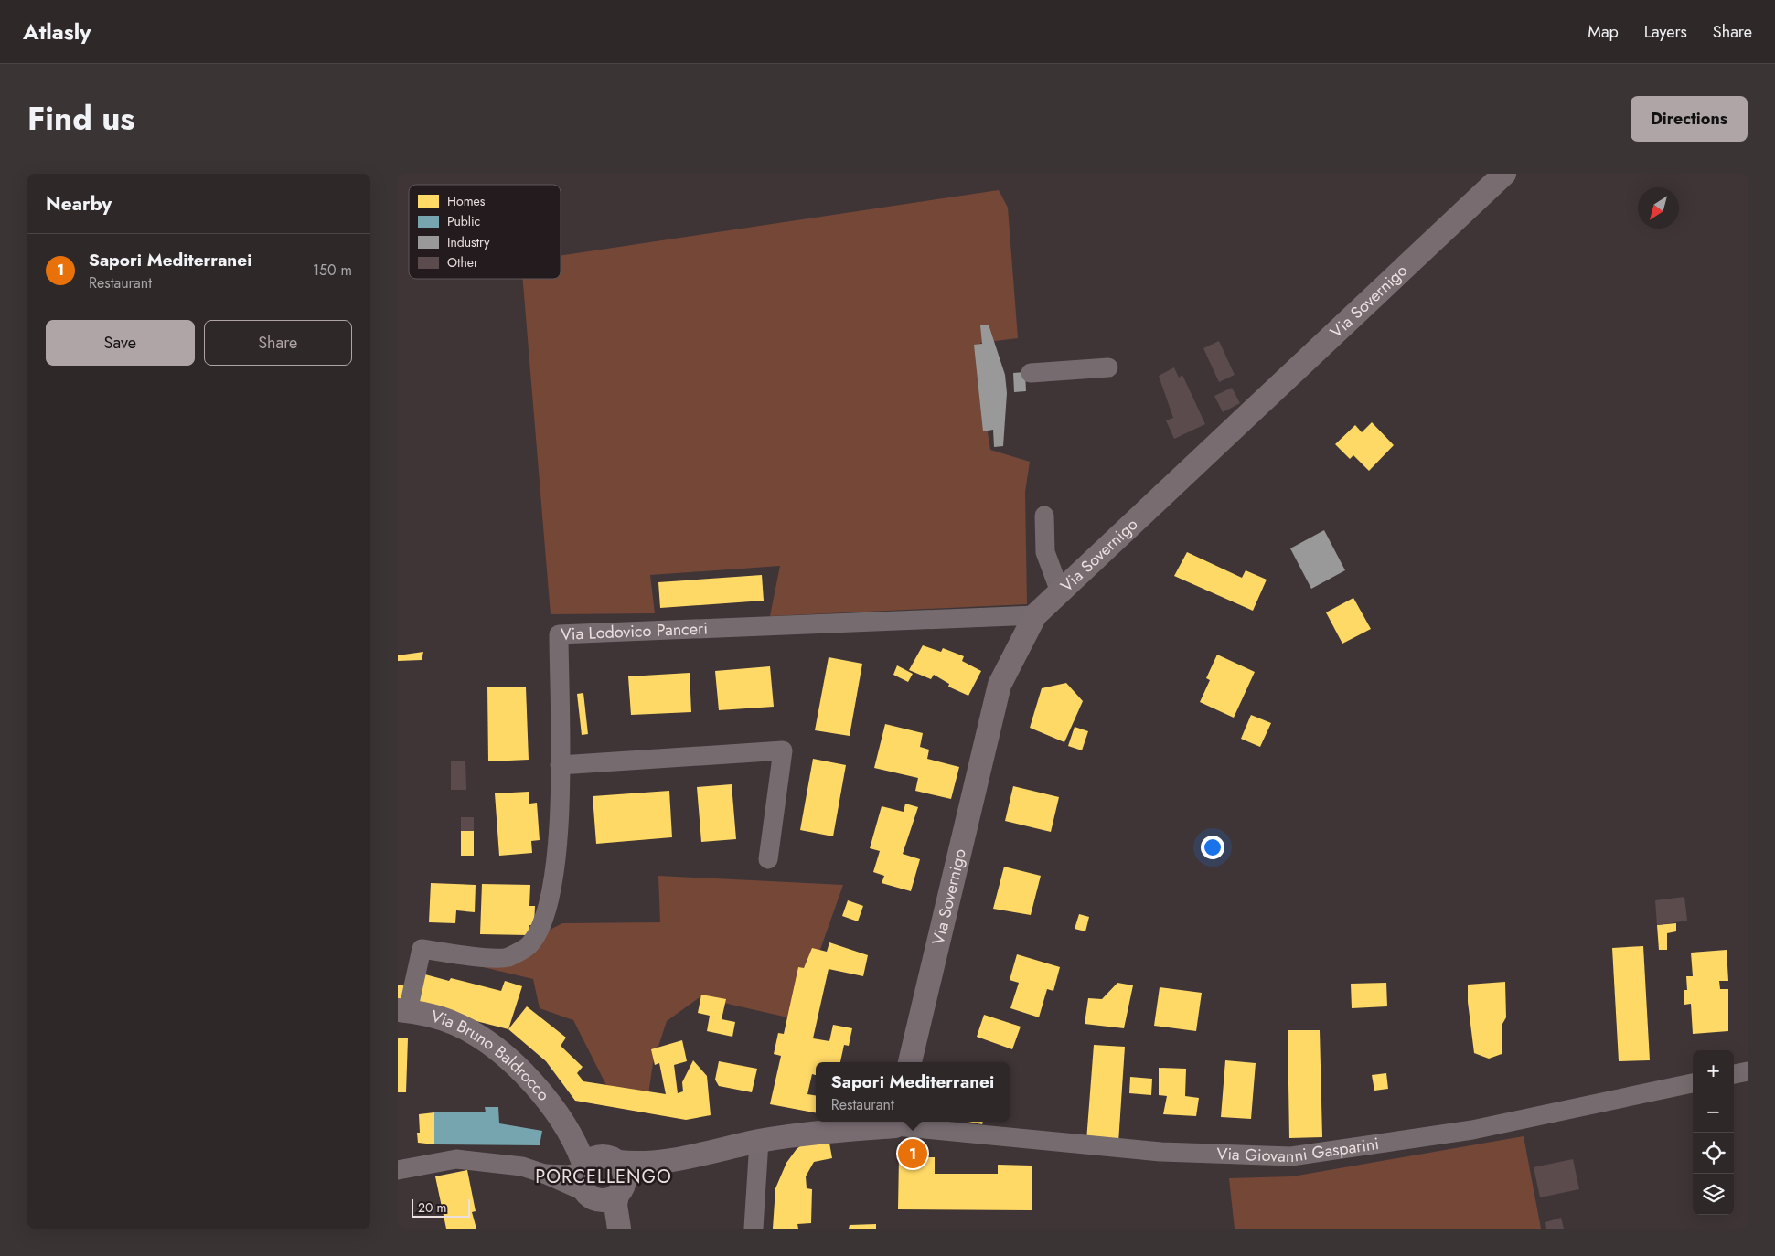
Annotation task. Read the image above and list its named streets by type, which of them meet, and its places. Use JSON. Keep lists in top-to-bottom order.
{
  "streets": {
    "main road": ["Via Sovernigo", "Via Bruno Baldrocco"],
    "street": ["Via Lodovico Panceri", "Via Giovanni Gasparini"]
  },
  "crossings": [
    ["Via Sovernigo", "Via Lodovico Panceri"],
    ["Via Lodovico Panceri", "Via Bruno Baldrocco"]
  ],
  "districts": ["PORCELLENGO"],
  "legend": [
    "Homes",
    "Public",
    "Industry",
    "Other"
  ],
  "scale_bar": "20 m",
  "north": "bottom left",
  "page": {
    "header": "Atlasly",
    "nav": ["Map", "Layers", "Share"],
    "title": "Find us",
    "buttons": [
      "Directions",
      ["Save", "Share"]
    ],
    "heading": "Nearby",
    "list": [
      {
        "mark": "1",
        "name": "Sapori Mediterranei",
        "note": "Restaurant",
        "value": "150 m"
      }
    ],
    "map_buttons": ["+", "−"],
    "popup": ["Sapori Mediterranei", "Restaurant"],
    "pins": "1",
    "scale": "20 m"
  }
}
